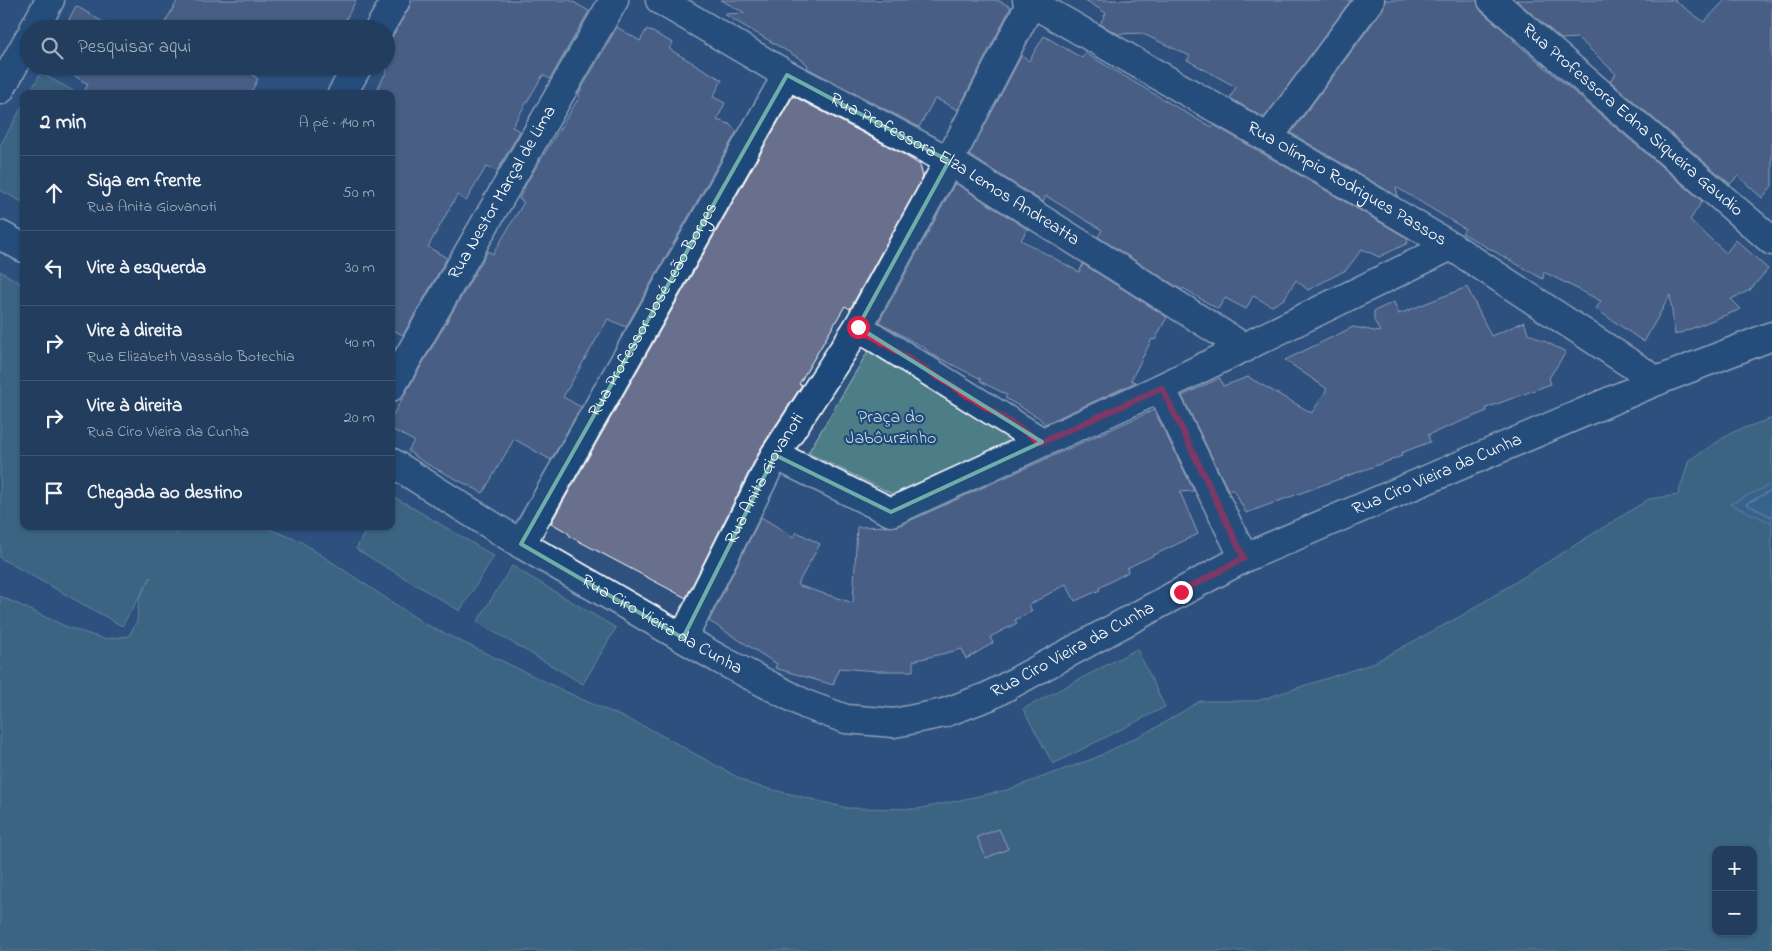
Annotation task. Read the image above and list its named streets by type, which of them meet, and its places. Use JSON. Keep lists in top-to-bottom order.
{
  "streets": {
    "street": [
      "Rua Professora Edna Siqueira Gaudio",
      "Rua Professora Elza Lemos Andreatta",
      "Rua Olímpio Rodrigues Passos",
      "Rua Nestor Marçal de Lima",
      "Rua Professor José Leão Borges",
      "Rua Ciro Vieira da Cunha",
      "Rua Anita Giovanoti"
    ]
  },
  "crossings": [
    ["Rua Professora Elza Lemos Andreatta", "Rua Professor José Leão Borges"],
    ["Rua Professora Elza Lemos Andreatta", "Rua Anita Giovanoti"],
    ["Rua Olímpio Rodrigues Passos", "Rua Ciro Vieira da Cunha"],
    ["Rua Olímpio Rodrigues Passos", "Rua Anita Giovanoti"],
    ["Rua Professor José Leão Borges", "Rua Ciro Vieira da Cunha"],
    ["Rua Ciro Vieira da Cunha", "Rua Anita Giovanoti"]
  ],
  "parks": ["Praça do Jabôurzinho"],
  "page": {
    "search": "Pesquisar aqui",
    "heading": ["2 min", "A pé · 140 m"],
    "list": [
      ["Siga em frente", "Rua Anita Giovanoti", "50 m"],
      ["Vire à esquerda", "30 m"],
      ["Vire à direita", "Rua Elizabeth Vassalo Botechia", "40 m"],
      ["Vire à direita", "Rua Ciro Vieira da Cunha", "20 m"],
      "Chegada ao destino"
    ],
    "map_buttons": ["+", "−"]
  }
}
